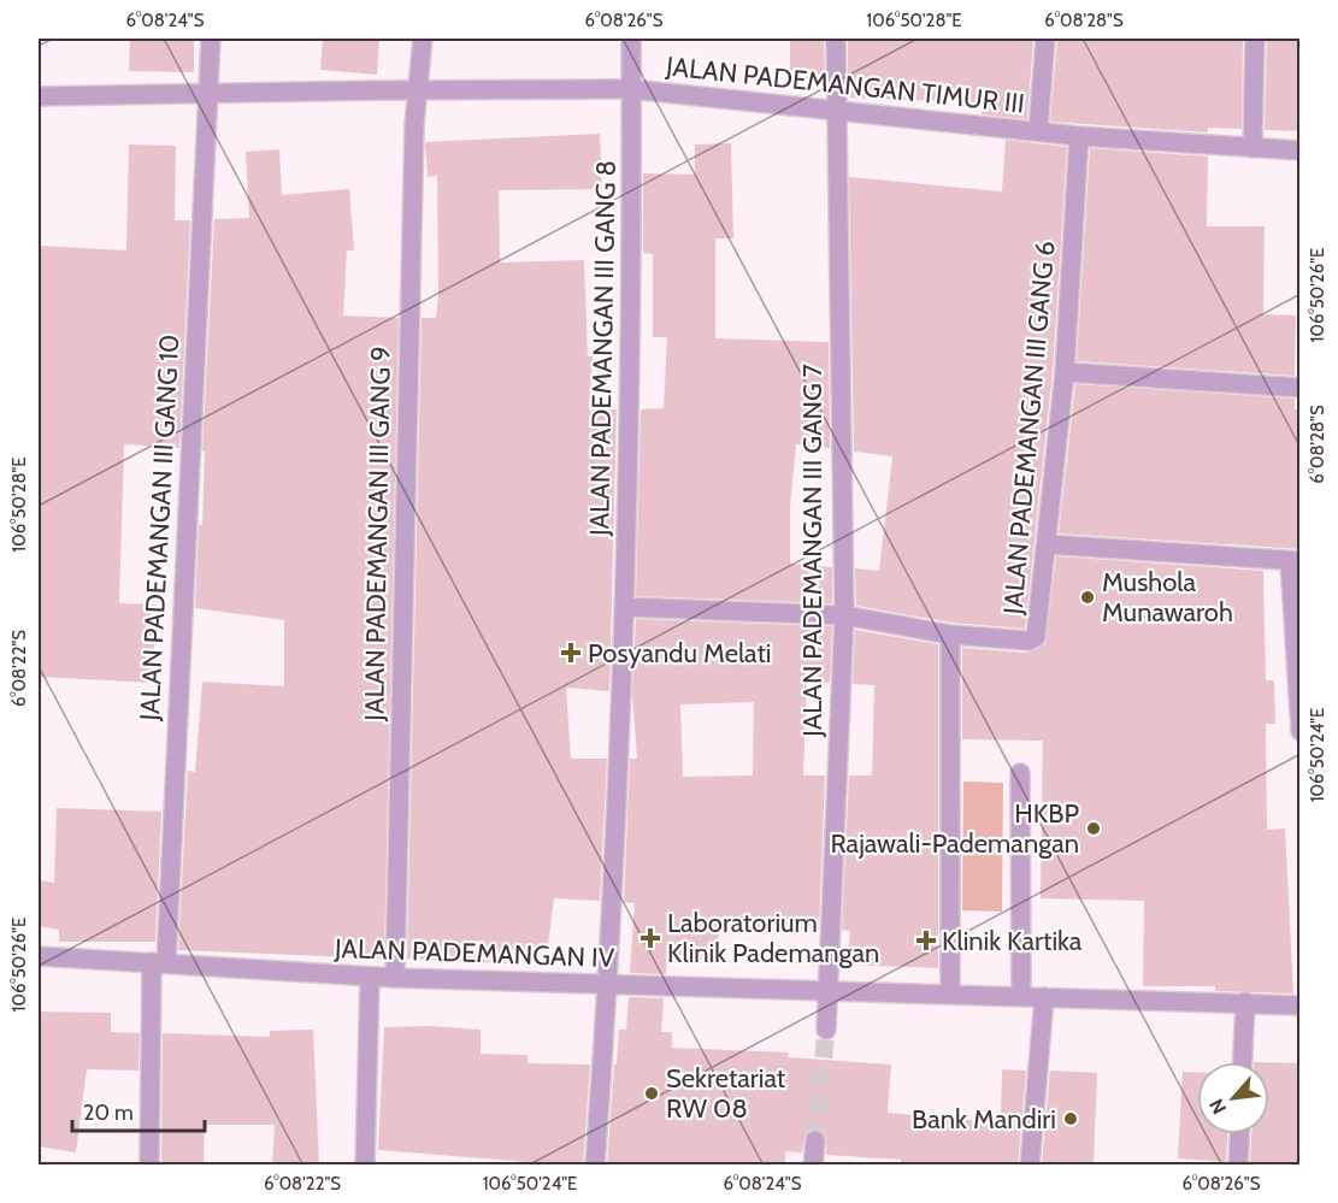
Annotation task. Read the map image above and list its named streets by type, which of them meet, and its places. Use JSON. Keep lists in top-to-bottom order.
{
  "streets": {
    "street": [
      "JALAN PADEMANGAN TIMUR III",
      "JALAN PADEMANGAN III GANG 8",
      "JALAN PADEMANGAN III GANG 6",
      "JALAN PADEMANGAN III GANG 10",
      "JALAN PADEMANGAN III GANG 9",
      "JALAN PADEMANGAN III GANG 7",
      "JALAN PADEMANGAN IV"
    ]
  },
  "crossings": [
    ["JALAN PADEMANGAN TIMUR III", "JALAN PADEMANGAN III GANG 8"],
    ["JALAN PADEMANGAN TIMUR III", "JALAN PADEMANGAN III GANG 6"],
    ["JALAN PADEMANGAN TIMUR III", "JALAN PADEMANGAN III GANG 10"],
    ["JALAN PADEMANGAN TIMUR III", "JALAN PADEMANGAN III GANG 9"],
    ["JALAN PADEMANGAN TIMUR III", "JALAN PADEMANGAN III GANG 7"],
    ["JALAN PADEMANGAN III GANG 8", "JALAN PADEMANGAN IV"],
    ["JALAN PADEMANGAN III GANG 6", "JALAN PADEMANGAN III GANG 7"],
    ["JALAN PADEMANGAN III GANG 10", "JALAN PADEMANGAN IV"],
    ["JALAN PADEMANGAN III GANG 9", "JALAN PADEMANGAN IV"],
    ["JALAN PADEMANGAN III GANG 7", "JALAN PADEMANGAN IV"]
  ],
  "places": {
    "other": [
      "Mushola Munawaroh",
      "HKBP Rajawali-Pademangan",
      "Sekretariat RW 08",
      "Bank Mandiri"
    ],
    "health": ["Posyandu Melati", "Laboratorium Klinik Pademangan", "Klinik Kartika"]
  },
  "scale_bar": "20 m",
  "north": "bottom left",
  "coordinates": [
    "6°08'24\"S",
    "6°08'26\"S",
    "106°50'28\"E",
    "6°08'28\"S",
    "106°50'26\"E",
    "6°08'22\"S",
    "106°50'24\"E"
  ]
}
